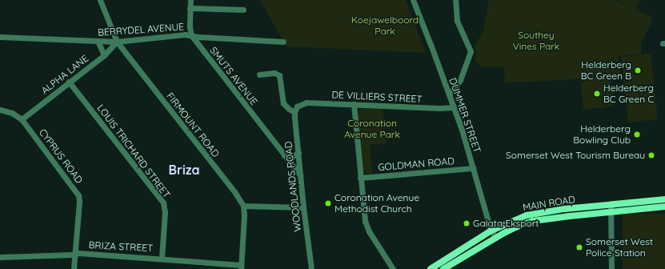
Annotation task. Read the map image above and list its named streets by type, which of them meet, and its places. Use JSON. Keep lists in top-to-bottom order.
{
  "streets": {
    "main road": ["MAIN ROAD"],
    "street": [
      "BERRYDEL AVENUE",
      "ALPHA LANE",
      "SMUTS AVENUE",
      "DE VILLIERS STREET",
      "DUMMER STREET",
      "FIRMOUNT ROAD",
      "LOUIS TRICHARD STREET",
      "CYPRUS ROAD",
      "GOLDMAN ROAD",
      "WOODLANDS ROAD",
      "BRIZA STREET"
    ]
  },
  "crossings": [
    ["BERRYDEL AVENUE", "ALPHA LANE"],
    ["BERRYDEL AVENUE", "SMUTS AVENUE"],
    ["BERRYDEL AVENUE", "FIRMOUNT ROAD"],
    ["ALPHA LANE", "FIRMOUNT ROAD"],
    ["ALPHA LANE", "LOUIS TRICHARD STREET"],
    ["ALPHA LANE", "CYPRUS ROAD"],
    ["SMUTS AVENUE", "WOODLANDS ROAD"],
    ["DE VILLIERS STREET", "DUMMER STREET"],
    ["DE VILLIERS STREET", "WOODLANDS ROAD"],
    ["DUMMER STREET", "GOLDMAN ROAD"],
    ["DUMMER STREET", "MAIN ROAD"],
    ["LOUIS TRICHARD STREET", "BRIZA STREET"],
    ["CYPRUS ROAD", "BRIZA STREET"]
  ],
  "districts": ["Briza"],
  "parks": ["Koejawelboord Park", "Southey Vines Park", "Coronation Avenue Park"],
  "places": [
    "Helderberg BC Green B",
    "Helderberg BC Green C",
    "Helderberg Bowling Club",
    "Somerset West Tourism Bureau",
    "Coronation Avenue Methodist Church",
    "Galata Eksport",
    "Somerset West Police Station"
  ]
}
